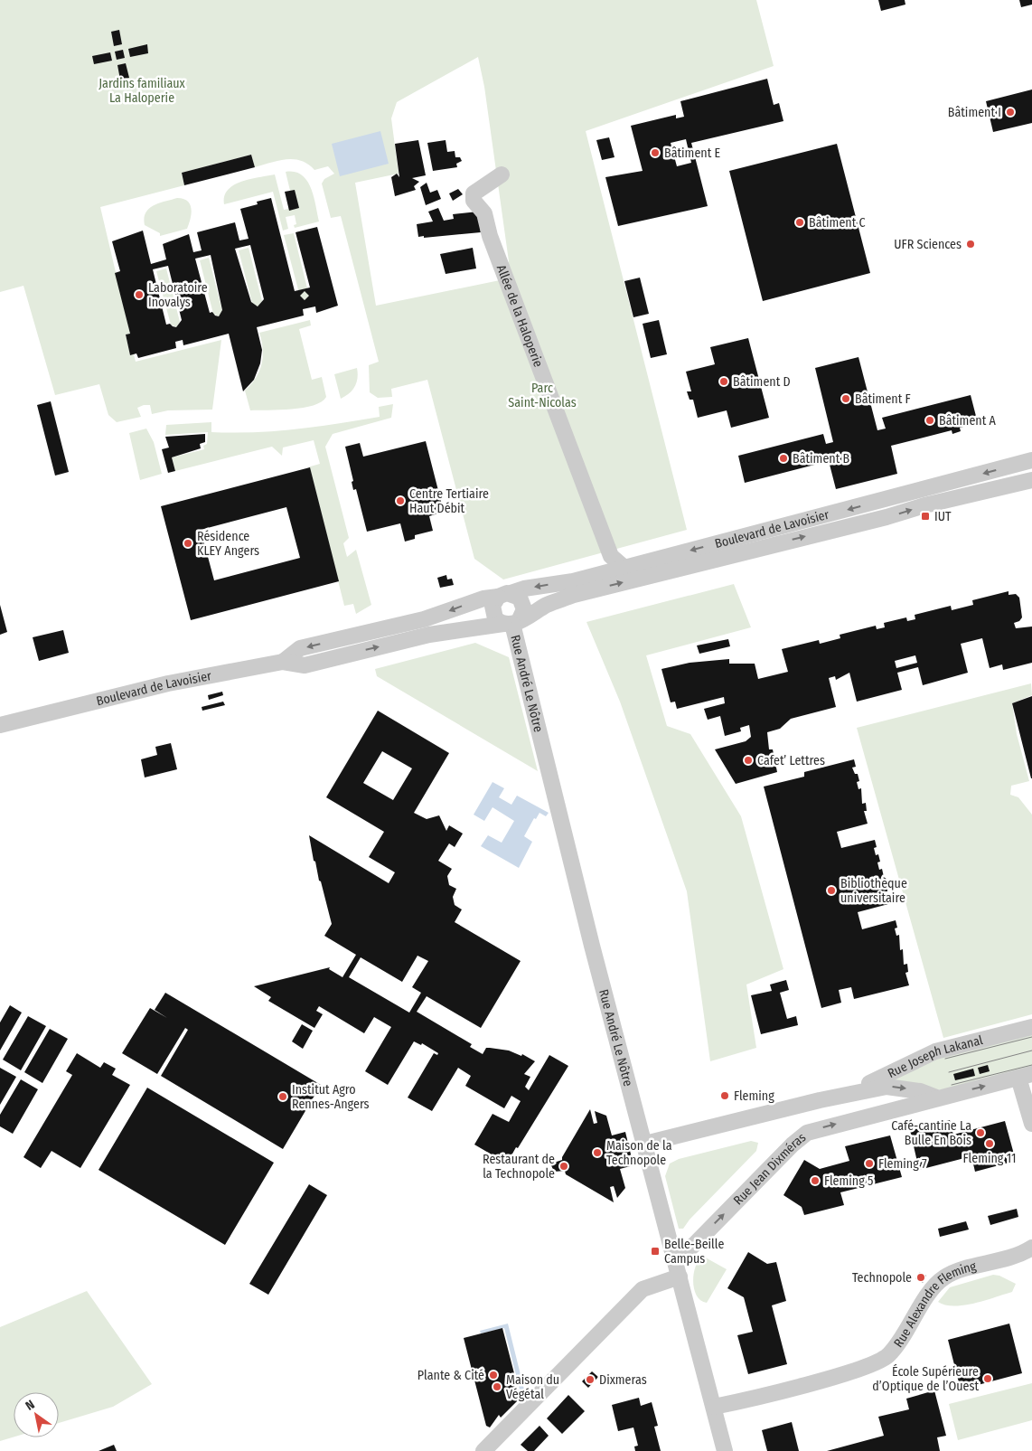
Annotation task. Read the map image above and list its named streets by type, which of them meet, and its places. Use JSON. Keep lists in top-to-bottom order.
{
  "streets": {
    "street": [
      "Allée de la Haloperie",
      "Boulevard de Lavoisier",
      "Rue André Le Nôtre",
      "Rue Joseph Lakanal",
      "Rue Jean Dixméras",
      "Rue Alexandre Fleming"
    ]
  },
  "crossings": [
    ["Allée de la Haloperie", "Boulevard de Lavoisier"],
    ["Boulevard de Lavoisier", "Rue André Le Nôtre"],
    ["Rue André Le Nôtre", "Rue Joseph Lakanal"],
    ["Rue André Le Nôtre", "Rue Jean Dixméras"],
    ["Rue André Le Nôtre", "Rue Alexandre Fleming"],
    ["Rue Joseph Lakanal", "Rue Jean Dixméras"]
  ],
  "one_way": ["Rue Jean Dixméras"],
  "parks": ["Jardins familiaux La Haloperie", "Parc Saint-Nicolas"],
  "places": {
    "other": [
      "Bâtiment I",
      "Bâtiment E",
      "Bâtiment C",
      "UFR Sciences",
      "Laboratoire Inovalys",
      "Bâtiment D",
      "Bâtiment F",
      "Bâtiment A",
      "Bâtiment B",
      "Centre Tertiaire Haut Débit",
      "Résidence KLEY Angers",
      "Cafet’ Lettres",
      "Bibliothèque universitaire",
      "Fleming",
      "Institut Agro Rennes-Angers",
      "Café-cantine La Bulle En Bois",
      "Fleming 11",
      "Maison de la Technopole",
      "Fleming 7",
      "Restaurant de la Technopole",
      "Fleming 5",
      "Technopole",
      "Plante & Cité",
      "École Supérieure d’Optique de l’Ouest",
      "Dixmeras",
      "Maison du Végétal"
    ],
    "transit": ["IUT", "Belle-Beille Campus"]
  },
  "north": "top left"
}
